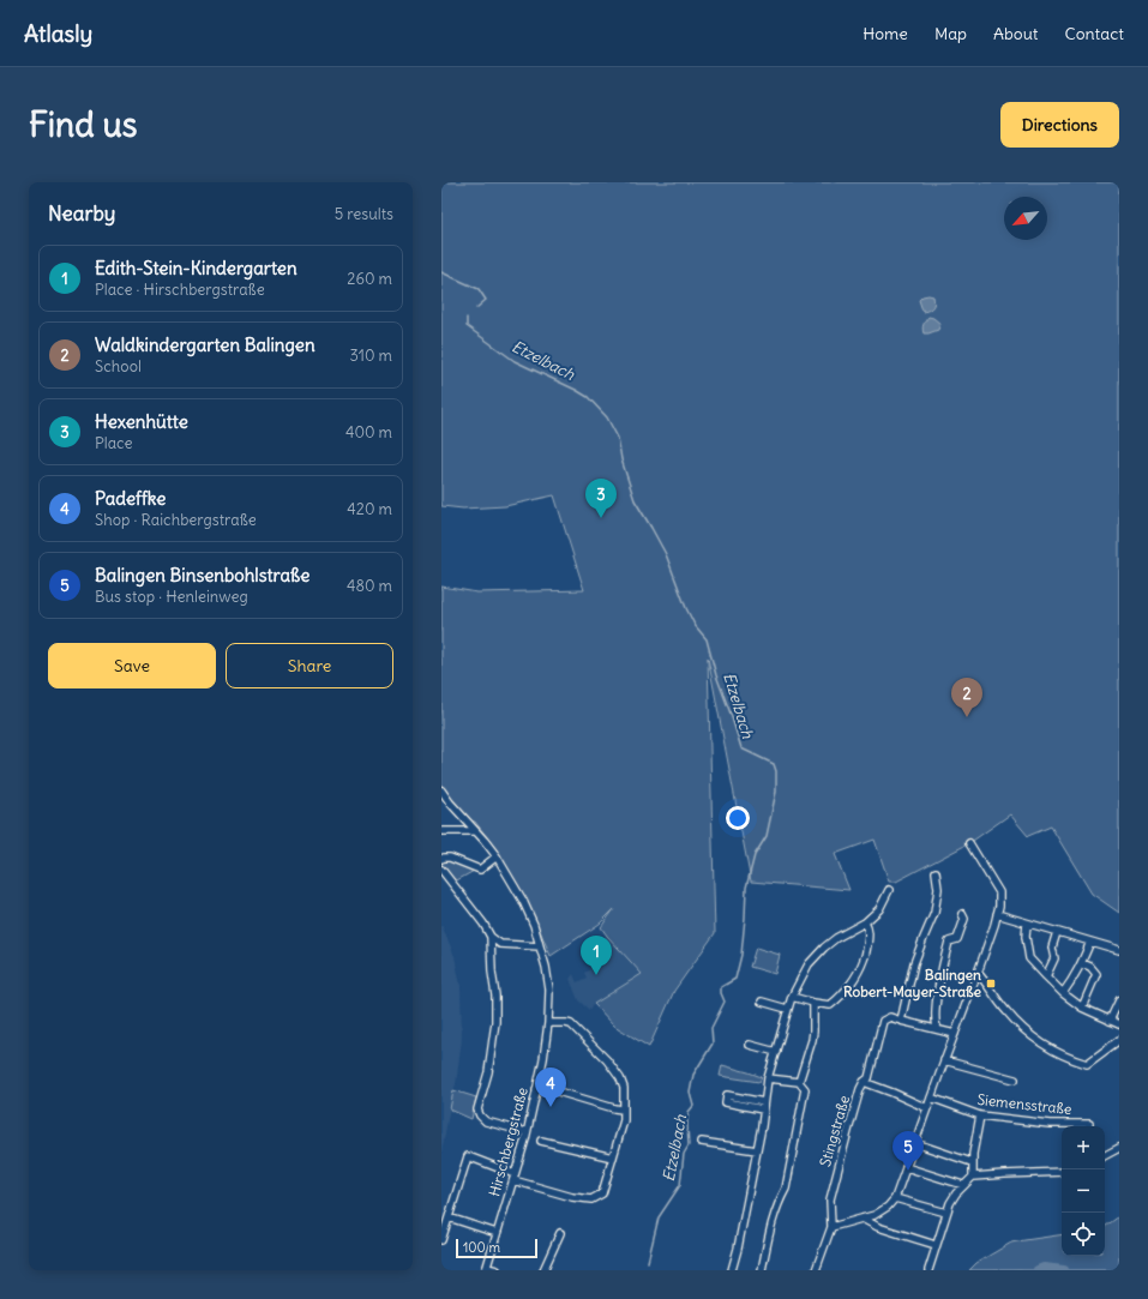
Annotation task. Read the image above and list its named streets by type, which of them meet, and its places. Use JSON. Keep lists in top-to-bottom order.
{
  "streets": {
    "street": ["Siemensstraße", "Stingstraße", "Hirschbergstraße"]
  },
  "water": ["Etzelbach"],
  "places": {
    "transit": ["Balingen Robert-Mayer-Straße"]
  },
  "scale_bar": "100 m",
  "north": "bottom left",
  "page": {
    "header": "Atlasly",
    "nav": [
      "Home",
      "Map",
      "About",
      "Contact"
    ],
    "buttons": [
      "Directions",
      ["Save", "Share"]
    ],
    "title": "Find us",
    "heading": ["Nearby", "5 results"],
    "list": [
      {
        "mark": "1",
        "name": "Edith-Stein-Kindergarten",
        "note": "Place · Hirschbergstraße",
        "value": "260 m"
      },
      {
        "mark": "2",
        "name": "Waldkindergarten Balingen",
        "note": "School",
        "value": "310 m"
      },
      {
        "mark": "3",
        "name": "Hexenhütte",
        "note": "Place",
        "value": "400 m"
      },
      {
        "mark": "4",
        "name": "Padeffke",
        "note": "Shop · Raichbergstraße",
        "value": "420 m"
      },
      {
        "mark": "5",
        "name": "Balingen Binsenbohlstraße",
        "note": "Bus stop · Henleinweg",
        "value": "480 m"
      }
    ],
    "pins": [
      "3",
      "2",
      "1",
      "4",
      "5"
    ],
    "map_buttons": ["+", "−"],
    "scale": "100 m"
  }
}
